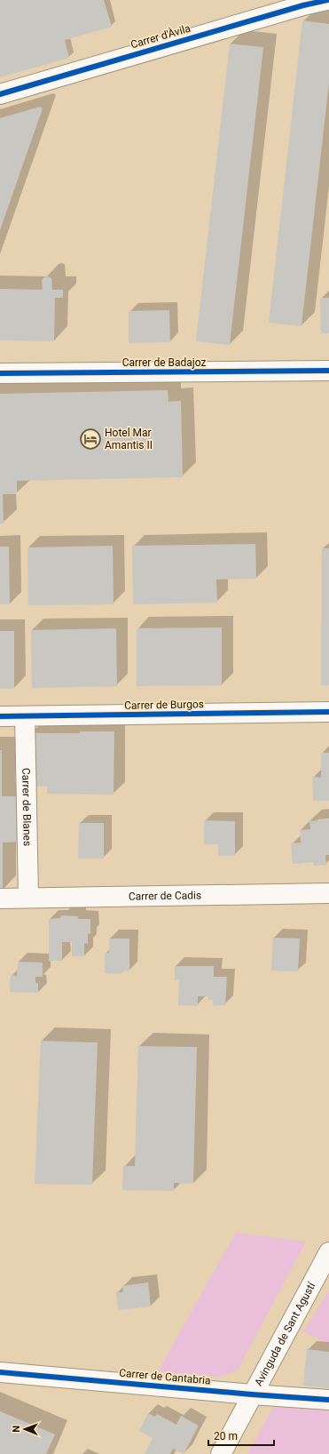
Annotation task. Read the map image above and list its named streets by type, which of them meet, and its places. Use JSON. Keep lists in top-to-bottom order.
{
  "streets": {
    "street": [
      "Carrer d'Àvila",
      "Carrer de Badajoz",
      "Carrer de Burgos",
      "Carrer de Blanes",
      "Carrer de Cadis",
      "Avinguda de Sant Agustí",
      "Carrer de Cantabria"
    ]
  },
  "crossings": [
    ["Carrer de Burgos", "Carrer de Blanes"],
    ["Carrer de Blanes", "Carrer de Cadis"],
    ["Avinguda de Sant Agustí", "Carrer de Cantabria"]
  ],
  "places": {
    "hotel": ["Hotel Mar Amantis II"]
  },
  "scale_bar": "20 m",
  "north": "left"
}
